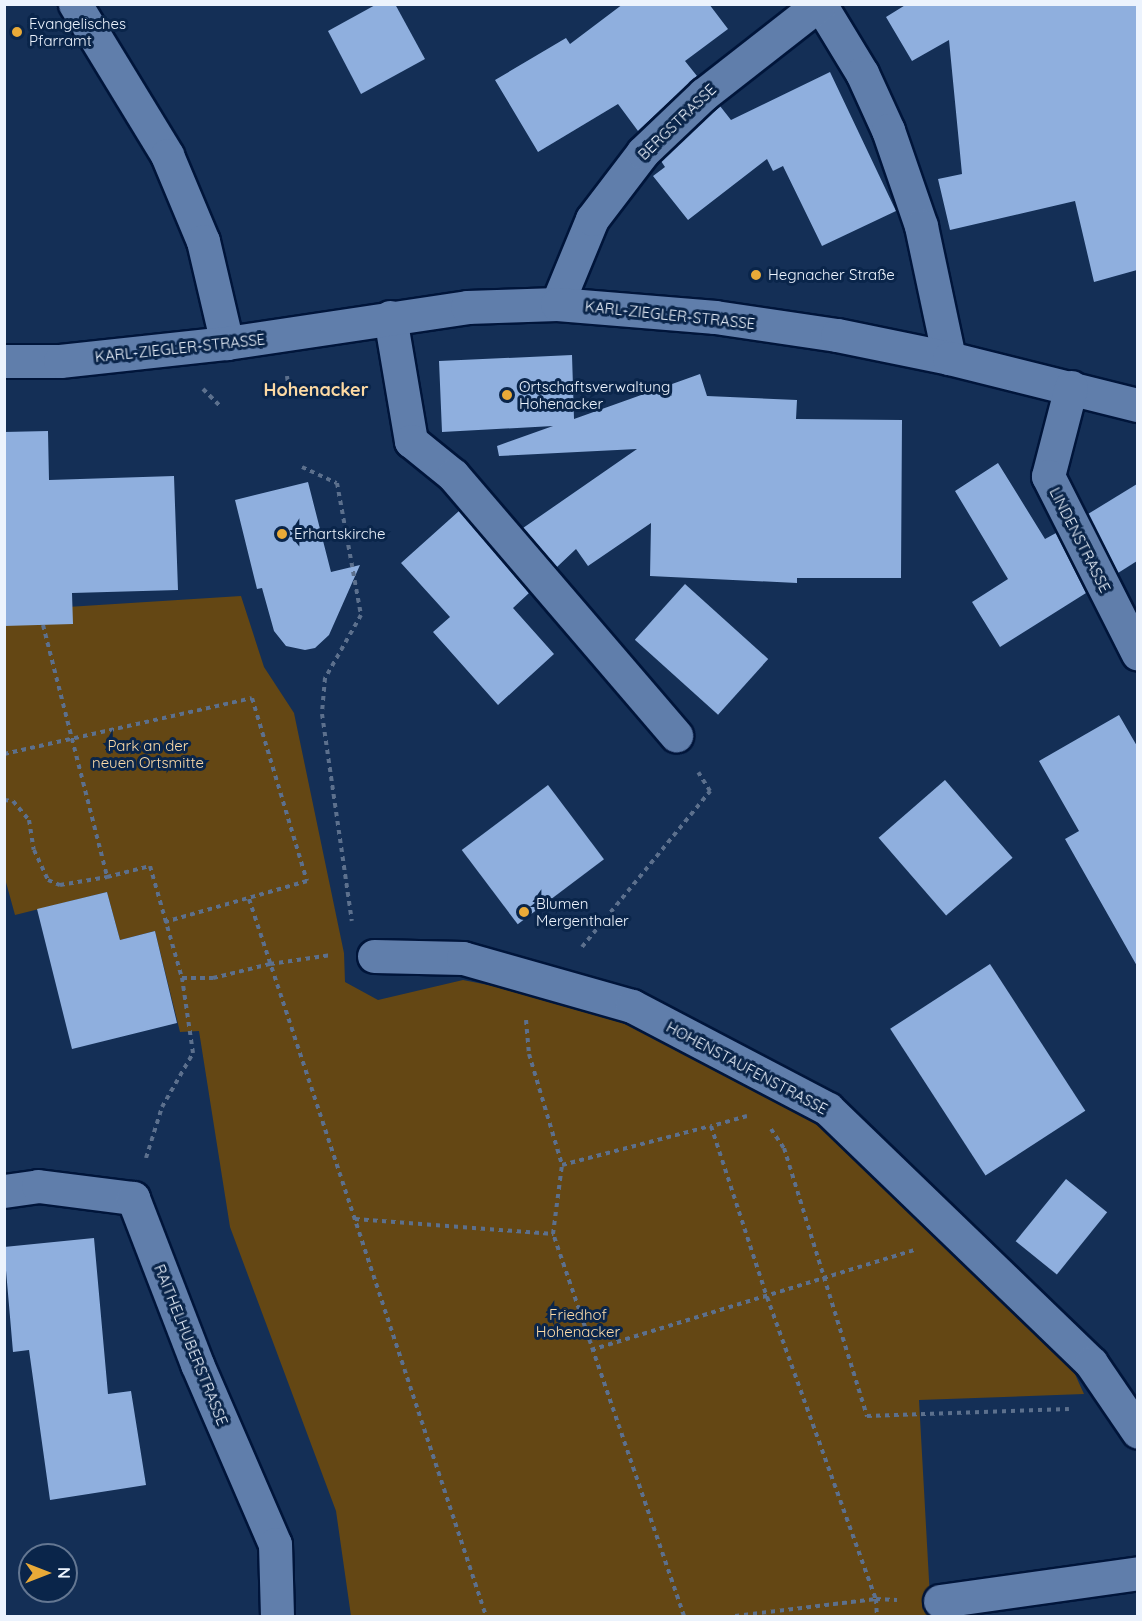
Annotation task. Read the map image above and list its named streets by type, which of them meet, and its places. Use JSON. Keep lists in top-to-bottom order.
{
  "streets": {
    "street": [
      "BERGSTRASSE",
      "KARL-ZIEGLER-STRASSE",
      "LINDENSTRASSE",
      "HOHENSTAUFENSTRASSE",
      "RAITHELHUBERSTRASSE"
    ]
  },
  "crossings": [
    ["BERGSTRASSE", "KARL-ZIEGLER-STRASSE"],
    ["KARL-ZIEGLER-STRASSE", "LINDENSTRASSE"]
  ],
  "districts": ["Hohenacker"],
  "parks": ["Park an der neuen Ortsmitte", "Friedhof Hohenacker"],
  "places": [
    "Evangelisches Pfarramt",
    "Hegnacher Straße",
    "Ortschaftsverwaltung Hohenacker",
    "Erhartskirche",
    "Blumen Mergenthaler"
  ],
  "north": "right"
}
